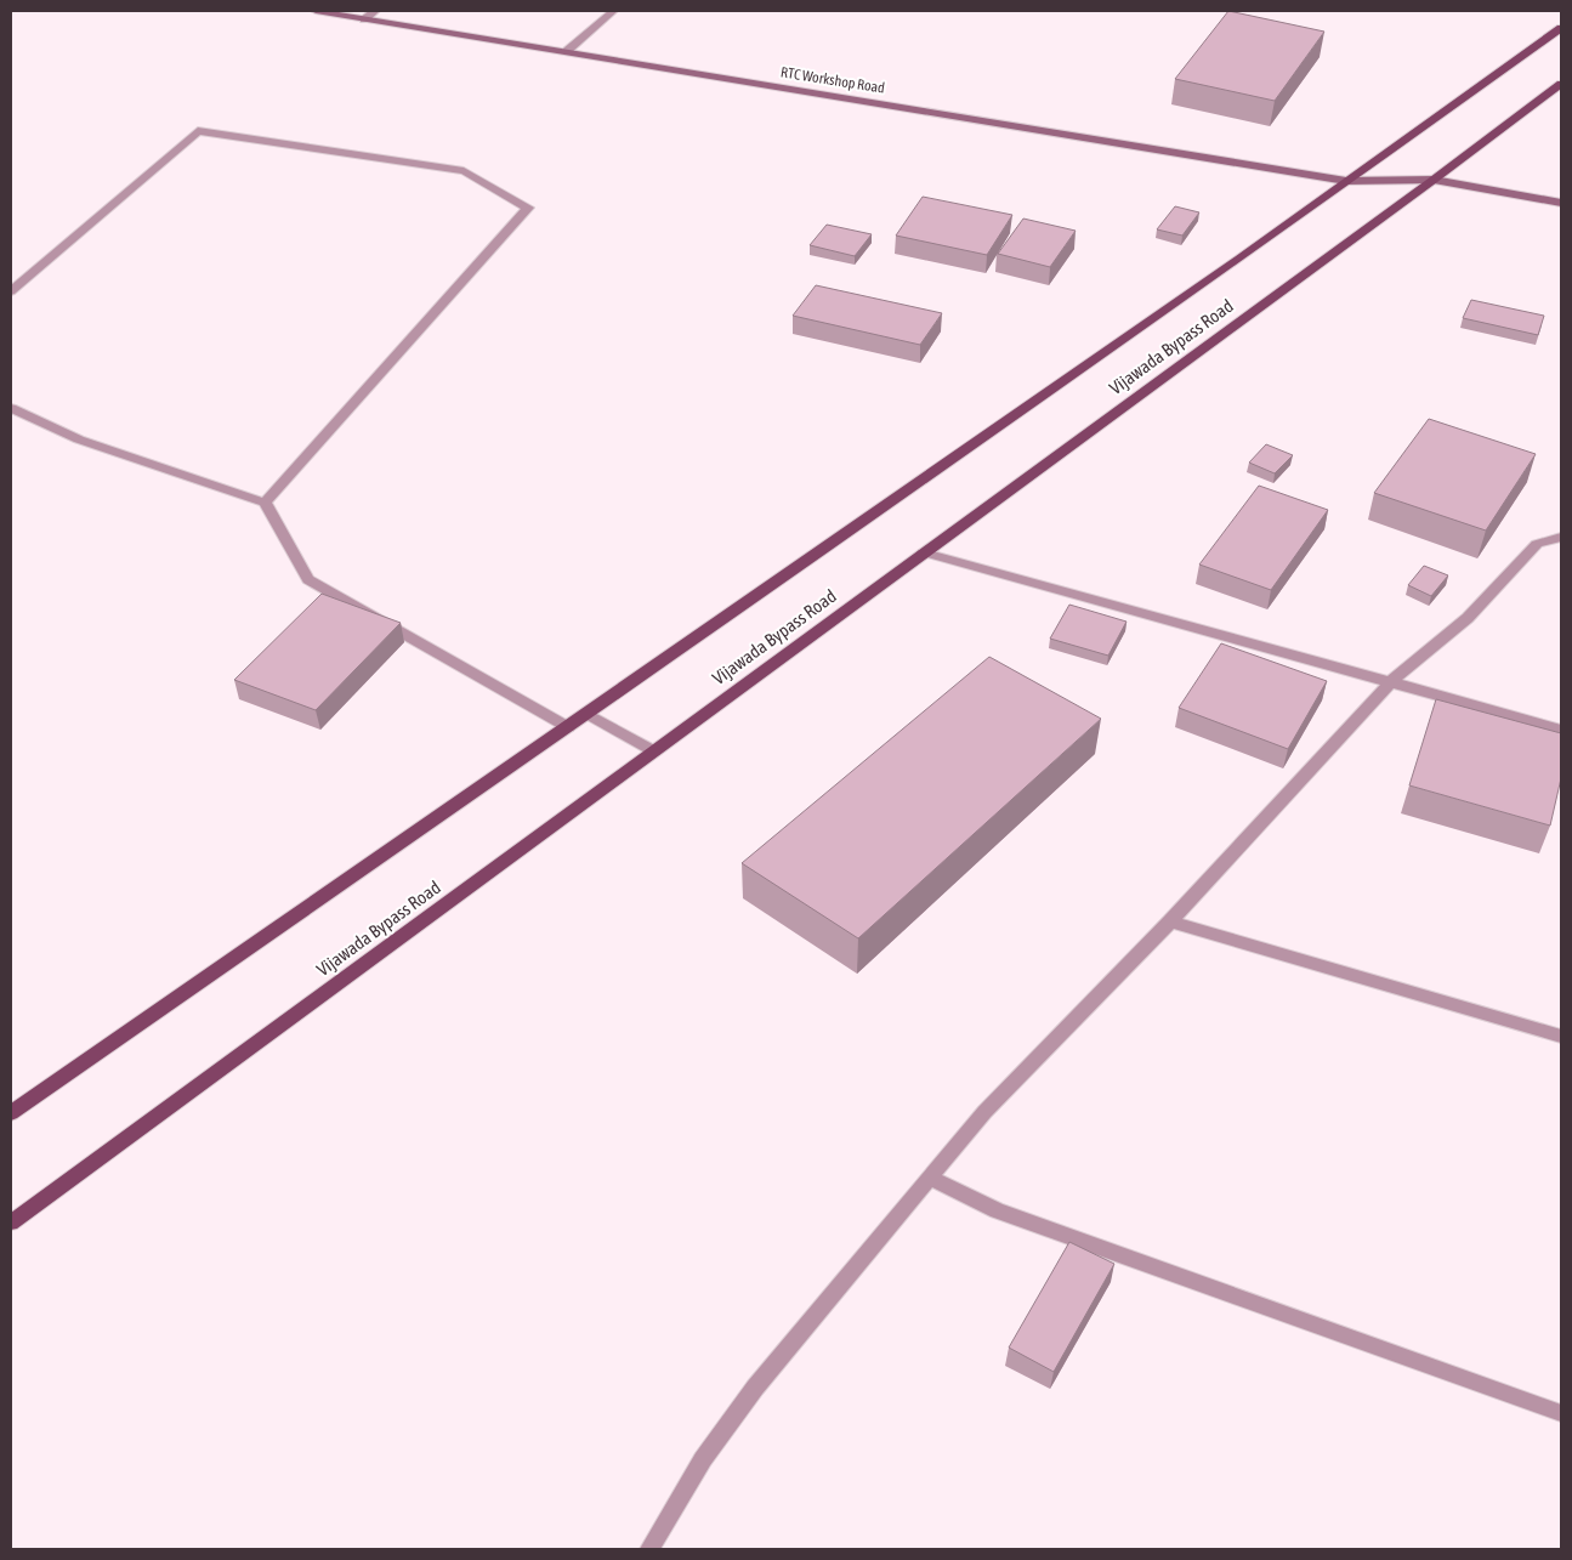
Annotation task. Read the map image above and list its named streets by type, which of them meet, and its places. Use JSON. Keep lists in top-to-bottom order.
{
  "streets": {
    "main road": ["Vijawada Bypass Road"],
    "street": ["RTC Workshop Road"]
  },
  "crossings": [
    ["RTC Workshop Road", "Vijawada Bypass Road"]
  ]
}
